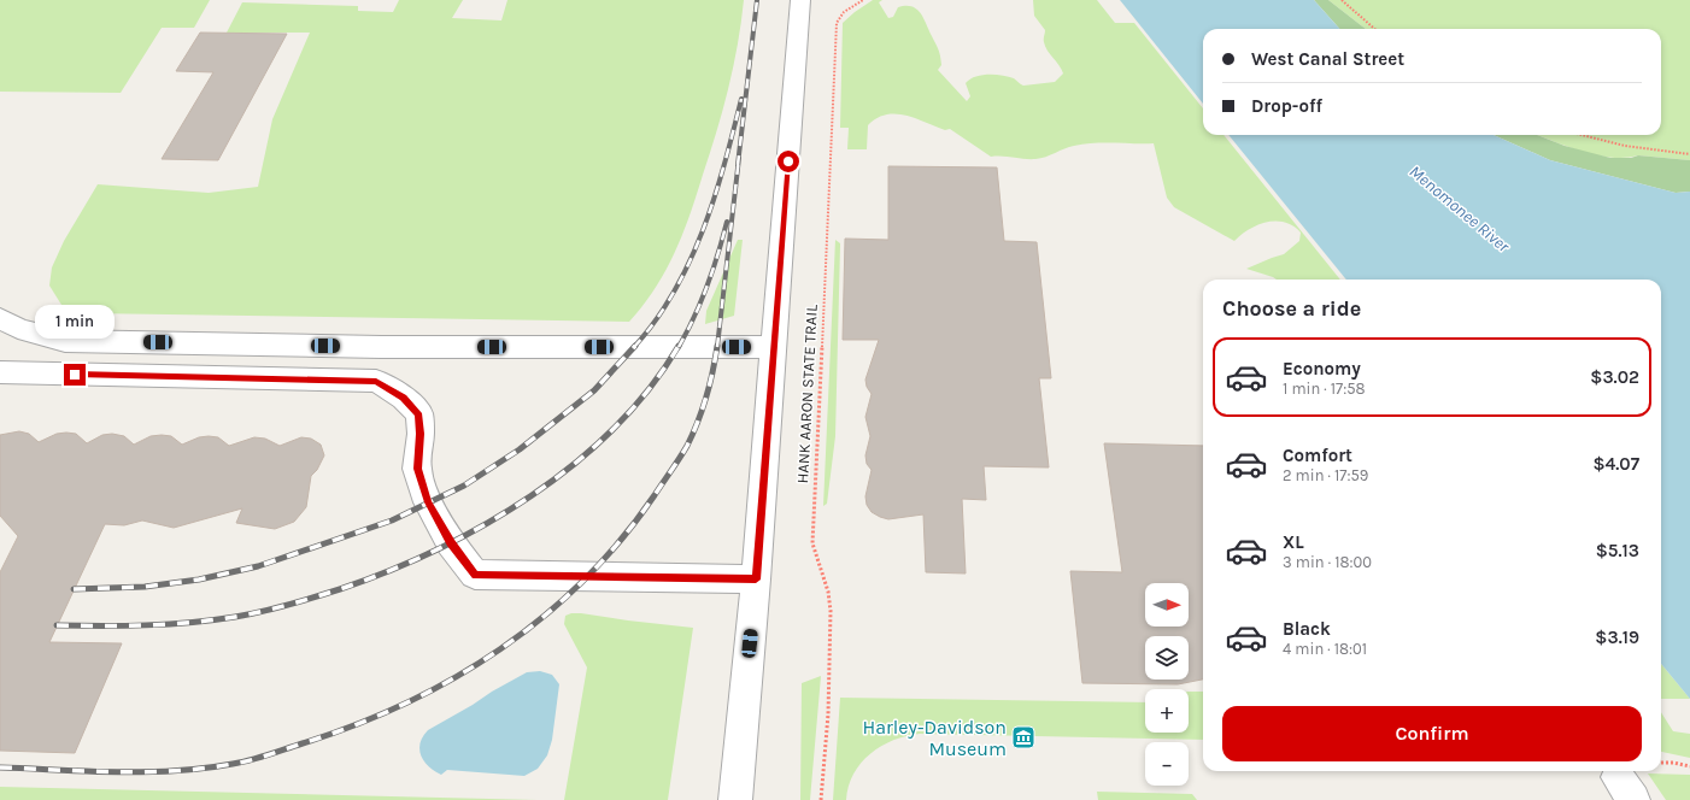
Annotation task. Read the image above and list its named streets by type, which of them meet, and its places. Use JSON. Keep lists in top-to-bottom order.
{
  "streets": {
    "path": ["HANK AARON STATE TRAIL"]
  },
  "water": ["Menomonee River"],
  "places": {
    "museum": ["Harley-Davidson Museum"]
  },
  "north": "right",
  "page": {
    "banner": ["West Canal Street", "Drop-off"],
    "heading": "Choose a ride",
    "bubble": "1 min",
    "list": [
      {
        "name": "Economy",
        "note": "1 min · 17:58",
        "value": "$3.02"
      },
      {
        "name": "Comfort",
        "note": "2 min · 17:59",
        "value": "$4.07"
      },
      {
        "name": "XL",
        "note": "3 min · 18:00",
        "value": "$5.13"
      },
      {
        "name": "Black",
        "note": "4 min · 18:01",
        "value": "$3.19"
      }
    ],
    "map_buttons": ["+", "−"],
    "buttons": "Confirm"
  }
}
